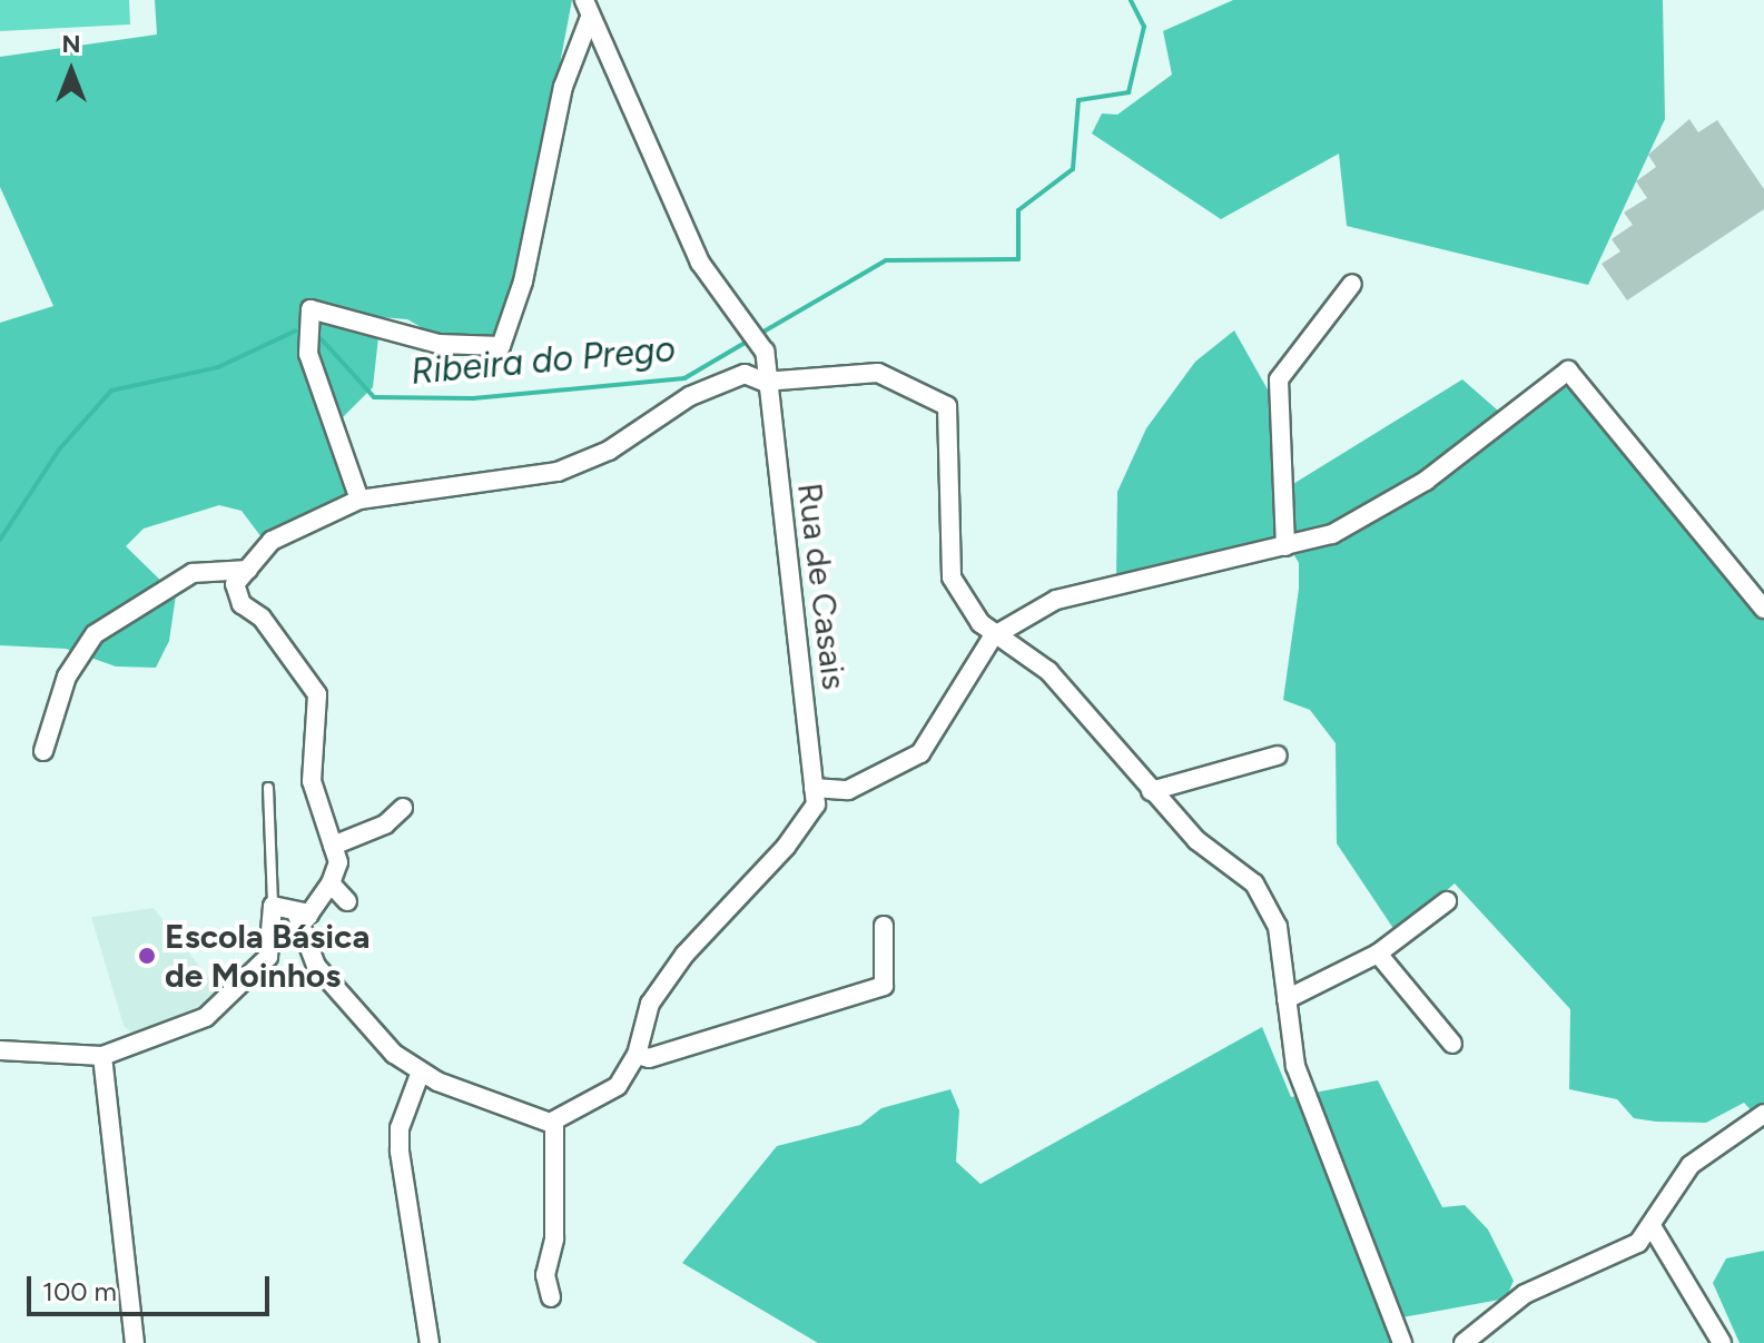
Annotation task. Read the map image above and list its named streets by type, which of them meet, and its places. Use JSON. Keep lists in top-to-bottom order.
{
  "streets": {
    "street": ["Rua de Casais"]
  },
  "water": ["Ribeira do Prego"],
  "places": ["Escola Básica de Moinhos"],
  "scale_bar": "100 m",
  "north": "top"
}
